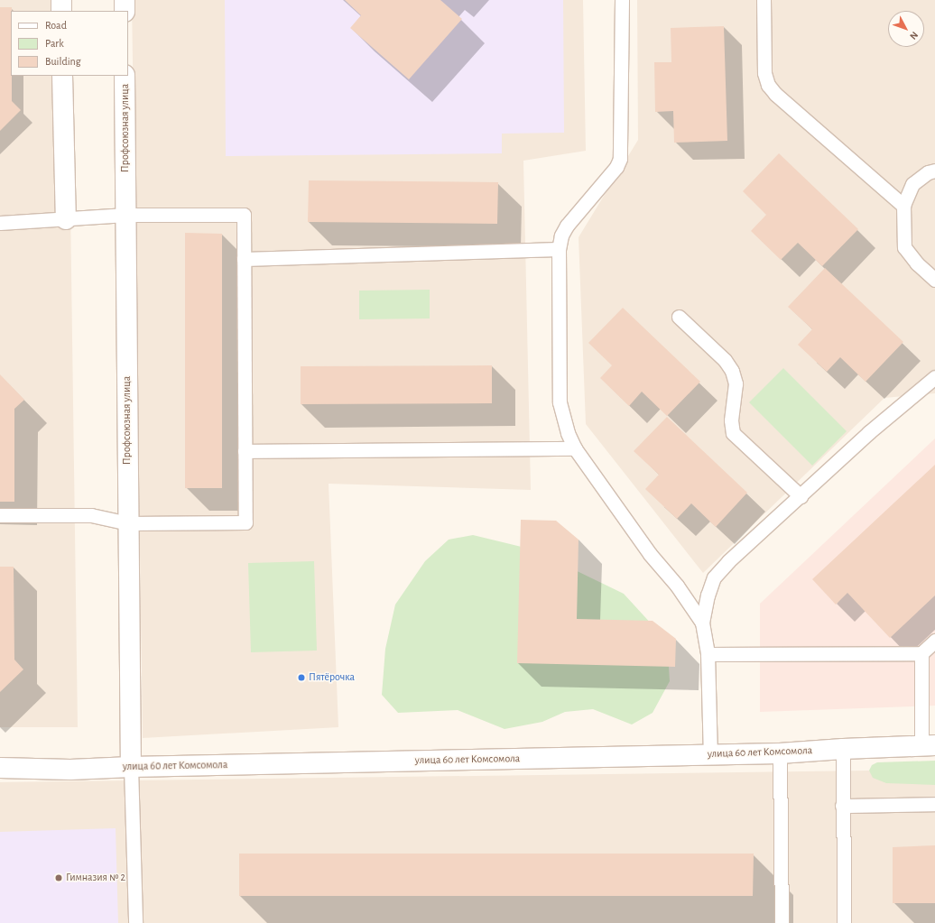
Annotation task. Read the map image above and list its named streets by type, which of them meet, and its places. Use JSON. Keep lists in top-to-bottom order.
{
  "streets": {
    "street": ["Профсоюзная улица", "улица 60 лет Комсомола"]
  },
  "crossings": [
    ["Профсоюзная улица", "улица 60 лет Комсомола"]
  ],
  "places": ["Пятёрочка", "Гимназия № 2"],
  "legend": ["Road", "Park", "Building"],
  "north": "bottom right"
}
